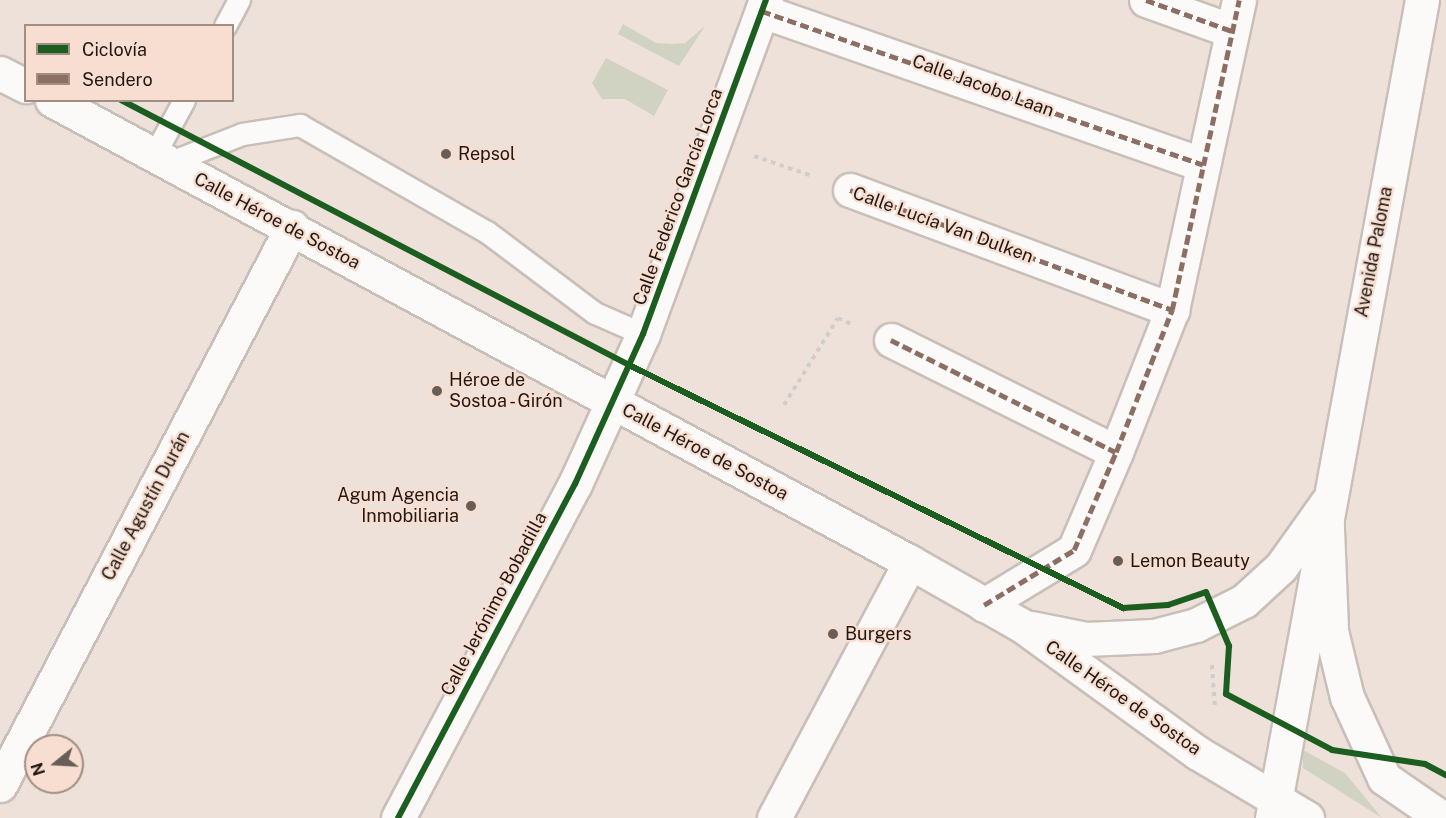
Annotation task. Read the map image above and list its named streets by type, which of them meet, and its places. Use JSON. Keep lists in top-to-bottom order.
{
  "streets": {
    "street": [
      "Calle Jacobo Laan",
      "Calle Federico García Lorca",
      "Calle Héroe de Sostoa",
      "Calle Lucía Van Dulken",
      "Avenida Paloma",
      "Calle Agustín Durán",
      "Calle Jerónimo Bobadilla"
    ]
  },
  "crossings": [
    ["Calle Jacobo Laan", "Calle Federico García Lorca"],
    ["Calle Federico García Lorca", "Calle Héroe de Sostoa"],
    ["Calle Federico García Lorca", "Calle Lucía Van Dulken"],
    ["Calle Federico García Lorca", "Calle Jerónimo Bobadilla"],
    ["Calle Héroe de Sostoa", "Avenida Paloma"],
    ["Calle Héroe de Sostoa", "Calle Agustín Durán"],
    ["Calle Héroe de Sostoa", "Calle Jerónimo Bobadilla"]
  ],
  "places": [
    "Repsol",
    "Héroe de Sostoa - Girón",
    "Agum Agencia Inmobiliaria",
    "Lemon Beauty",
    "Burgers"
  ],
  "legend": ["Ciclovía", "Sendero"],
  "north": "left"
}
